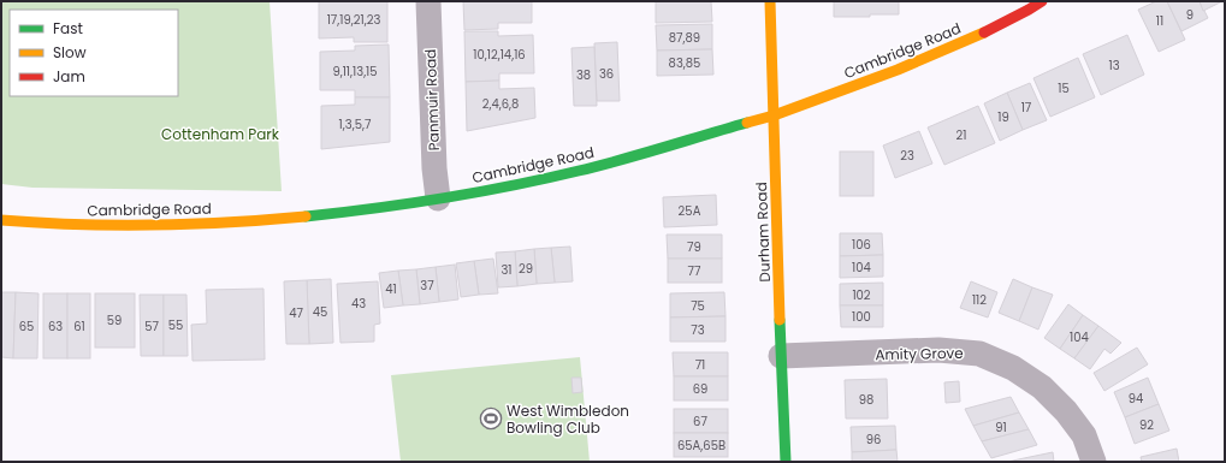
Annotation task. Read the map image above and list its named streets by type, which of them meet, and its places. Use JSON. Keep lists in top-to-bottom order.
{
  "streets": {
    "street": [
      "Cambridge Road",
      "Panmuir Road",
      "Durham Road",
      "Amity Grove"
    ]
  },
  "crossings": [
    ["Cambridge Road", "Panmuir Road"],
    ["Cambridge Road", "Durham Road"],
    ["Durham Road", "Amity Grove"]
  ],
  "parks": ["Cottenham Park"],
  "places": {
    "sports": ["West Wimbledon Bowling Club"]
  },
  "house_numbers": [
    "9",
    "17,19,21,23",
    "11",
    "87,89",
    "10,12,14,16",
    "83,85",
    "13",
    "9,11,13,15",
    "36",
    "38",
    "15",
    "2,4,6,8",
    "17",
    "19",
    "1,3,5,7",
    "21",
    "23",
    "25A",
    "106",
    "79",
    "104",
    "29",
    "31",
    "77",
    "37",
    "41",
    "102",
    "112",
    "43",
    "75",
    "45",
    "47",
    "100",
    "59",
    "55",
    "65",
    "63",
    "61",
    "57",
    "73",
    "104",
    "71",
    "69",
    "94",
    "98",
    "67",
    "92",
    "91",
    "96",
    "65A,65B"
  ],
  "legend": ["Fast", "Slow", "Jam"]
}
